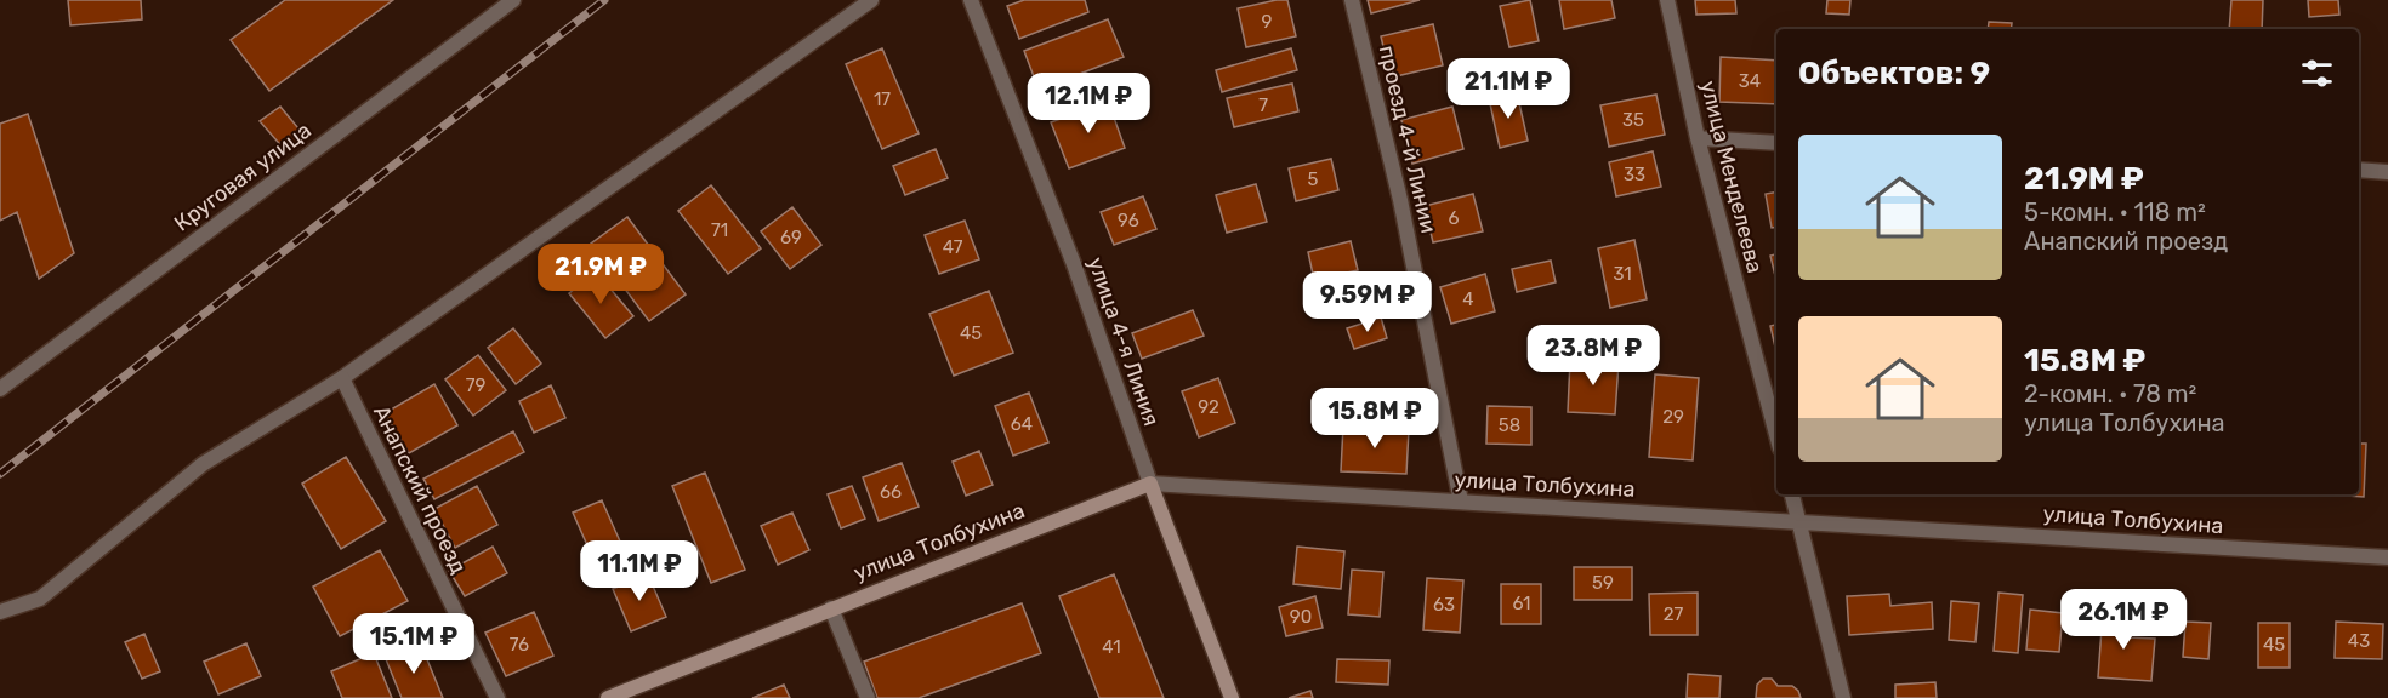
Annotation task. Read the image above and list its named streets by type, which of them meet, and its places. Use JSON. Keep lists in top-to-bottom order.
{
  "streets": {
    "street": [
      "проезд 4-й Линии",
      "Круговая улица",
      "улица Менделеева",
      "улица 4-я Линия",
      "улица Толбухина",
      "Анапский проезд"
    ]
  },
  "crossings": [
    ["проезд 4-й Линии", "улица Толбухина"],
    ["улица 4-я Линия", "улица Толбухина"]
  ],
  "house_numbers": [
    "9",
    "34",
    "17",
    "7",
    "35",
    "33",
    "5",
    "6",
    "96",
    "71",
    "69",
    "47",
    "31",
    "4",
    "45",
    "79",
    "92",
    "29",
    "64",
    "58",
    "66",
    "59",
    "61",
    "63",
    "27",
    "90",
    "43",
    "76",
    "45",
    "41"
  ],
  "page": {
    "heading": "Объектов: 9",
    "price": [
      "21.1M ₽",
      "12.1M ₽",
      "21.9M ₽",
      "9.59M ₽",
      "23.8M ₽",
      "15.8M ₽",
      "11.1M ₽",
      "26.1M ₽",
      "15.1M ₽"
    ],
    "list": [
      {
        "name": "21.9M ₽",
        "note": "5-комн. · 118 m² · Анапский проезд"
      },
      {
        "name": "15.8M ₽",
        "note": "2-комн. · 78 m² · улица Толбухина"
      }
    ]
  }
}
